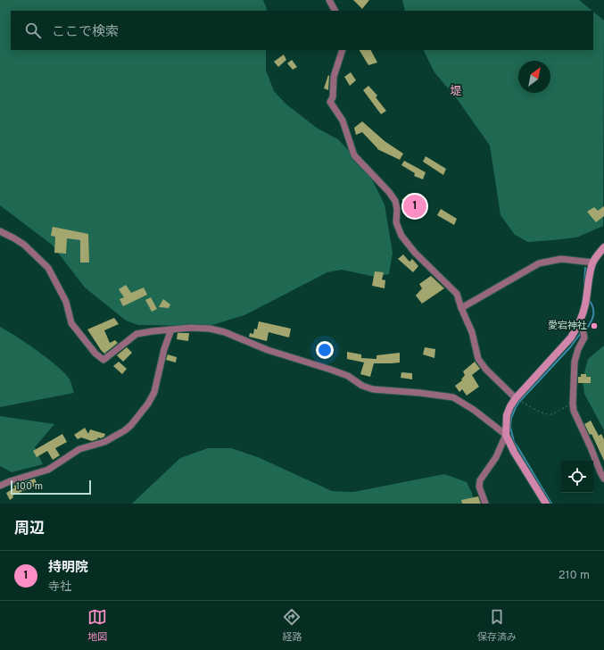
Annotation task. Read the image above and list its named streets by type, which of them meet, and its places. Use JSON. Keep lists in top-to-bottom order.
{
  "districts": ["堤"],
  "places": ["愛宕神社"],
  "scale_bar": "100 m",
  "north": "top right",
  "page": {
    "search": "ここで検索",
    "pins": "1",
    "scale": "100 m",
    "heading": "周辺",
    "list": [
      {
        "mark": "1",
        "name": "持明院",
        "note": "寺社",
        "value": "210 m"
      }
    ],
    "nav": ["地図", "経路", "保存済み"]
  }
}
